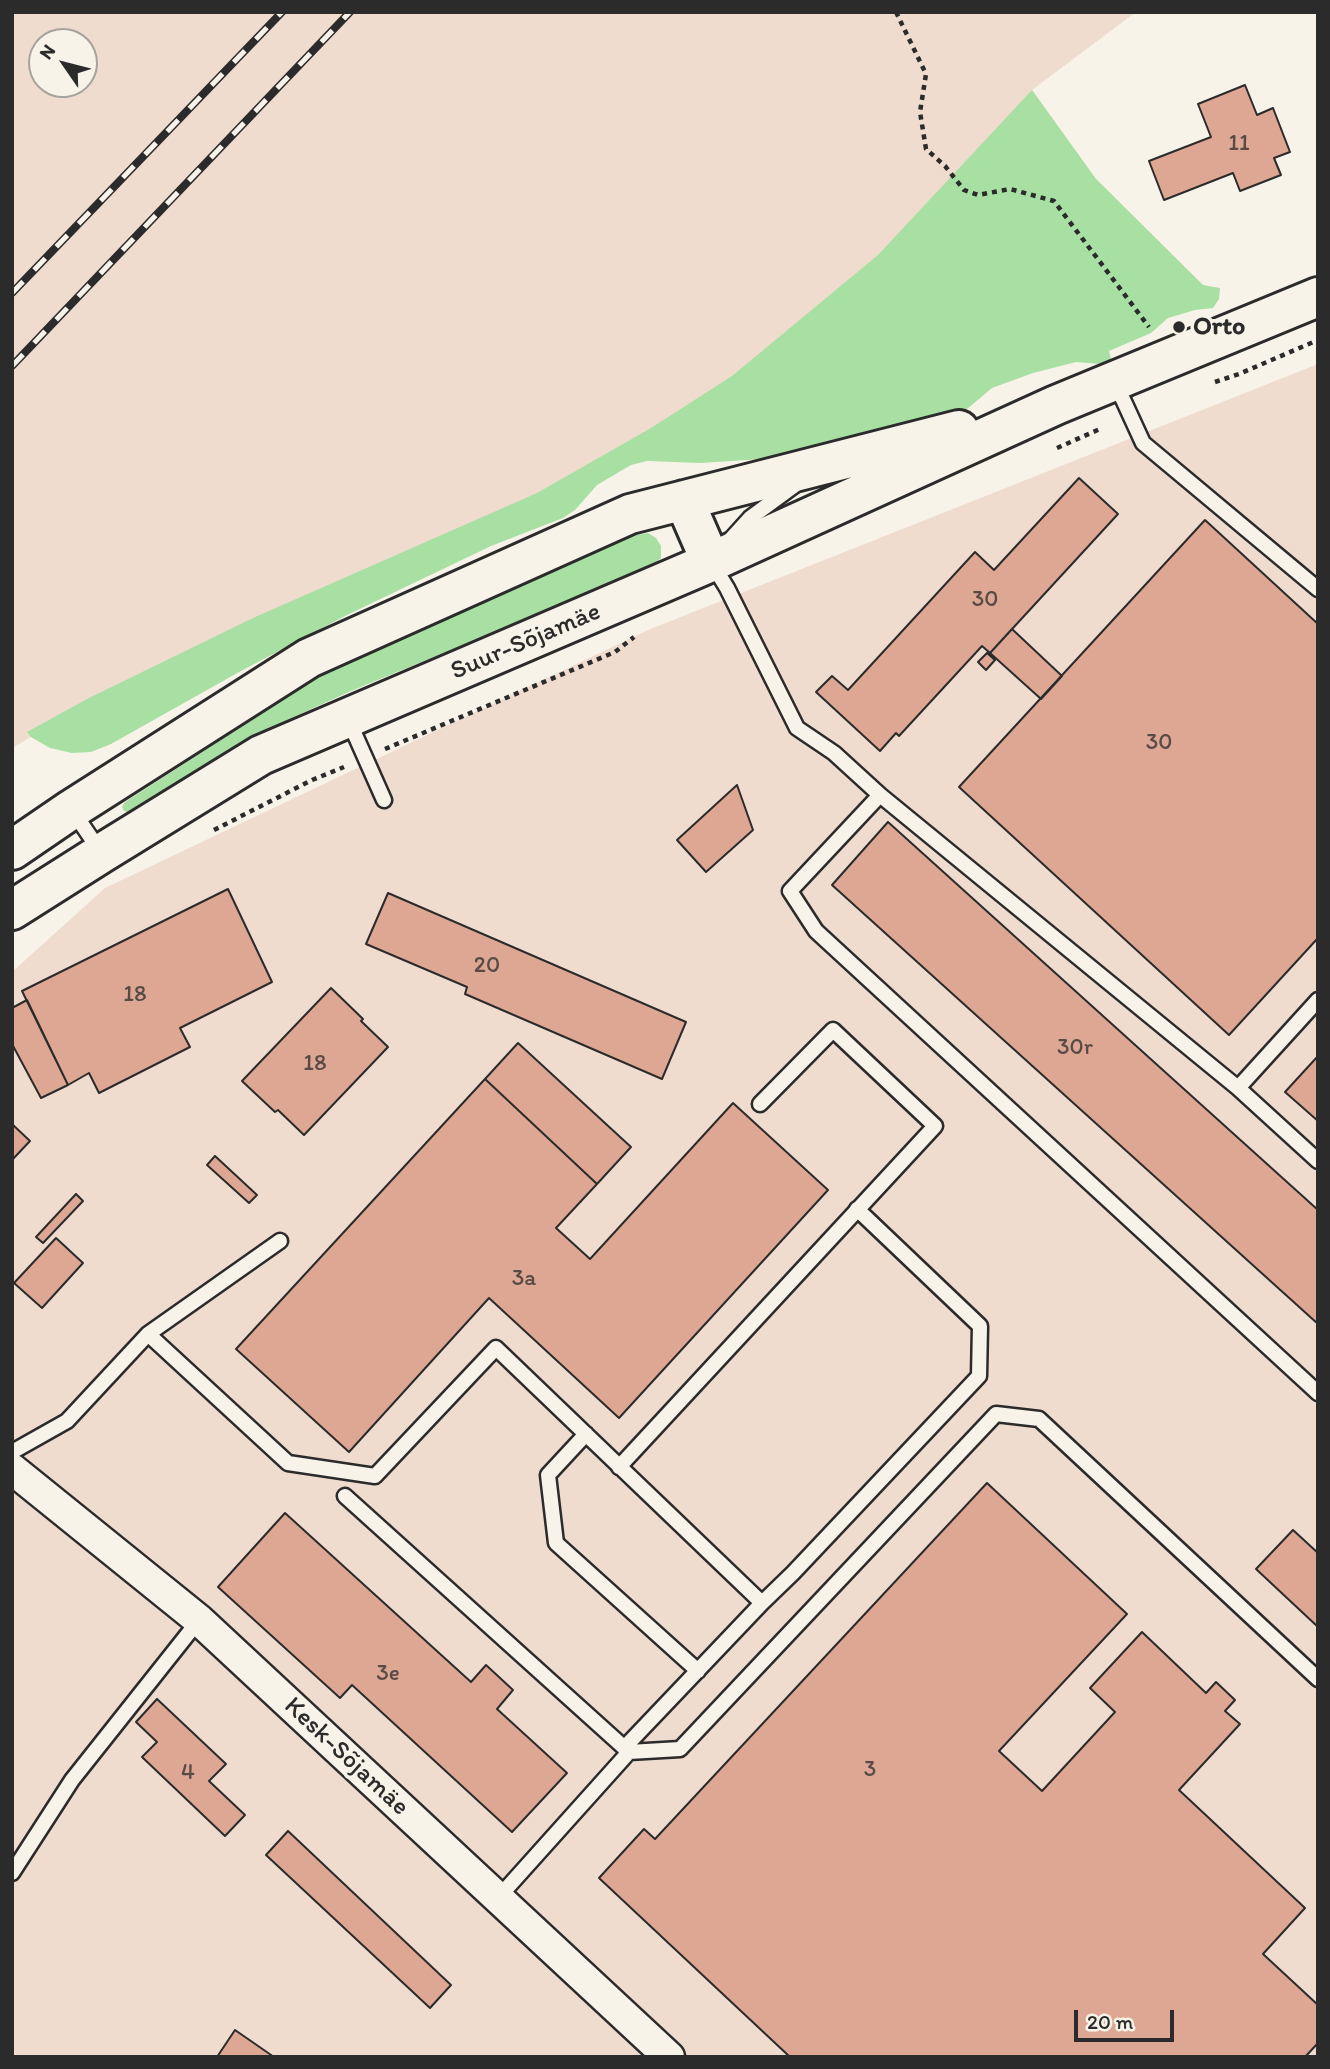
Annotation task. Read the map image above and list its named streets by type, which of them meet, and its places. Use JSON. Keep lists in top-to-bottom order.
{
  "streets": {
    "main road": ["Suur-Sõjamäe"],
    "street": ["Kesk-Sõjamäe"]
  },
  "places": ["Orto"],
  "house_numbers": [
    "11",
    "30",
    "30",
    "20",
    "18",
    "30r",
    "18",
    "3a",
    "3e",
    "3",
    "4"
  ],
  "scale_bar": "20 m",
  "north": "top left"
}
